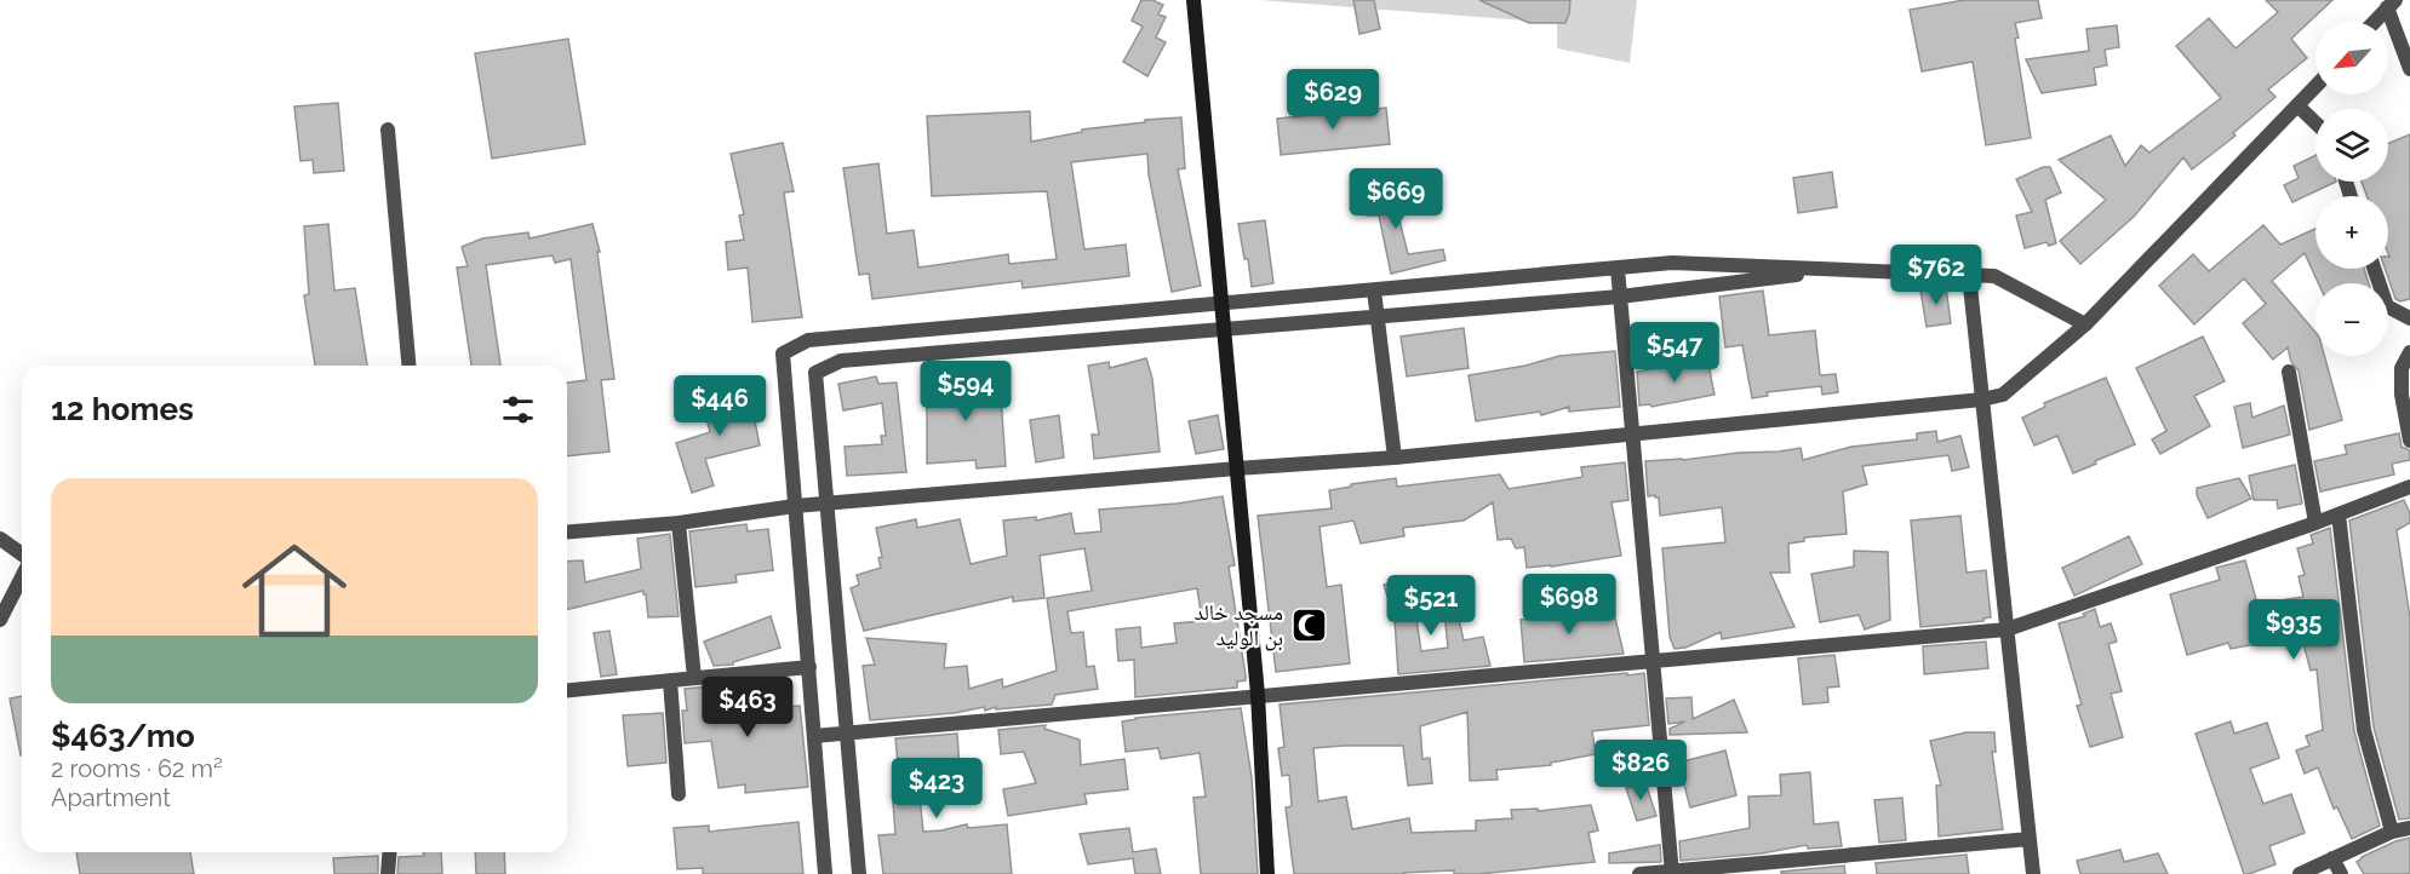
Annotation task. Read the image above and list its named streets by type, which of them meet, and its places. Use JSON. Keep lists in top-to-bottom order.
{
  "places": {
    "mosque": ["مسجد خالد بن الوليد"]
  },
  "north": "bottom left",
  "page": {
    "map_buttons": ["+", "−"],
    "price": [
      "$629",
      "$669",
      "$762",
      "$547",
      "$594",
      "$446",
      "$698",
      "$521",
      "$935",
      "$463",
      "$826",
      "$423"
    ],
    "heading": "12 homes",
    "list": [
      {
        "name": "$463/mo",
        "note": "2 rooms · 62 m² · Apartment"
      }
    ]
  }
}
